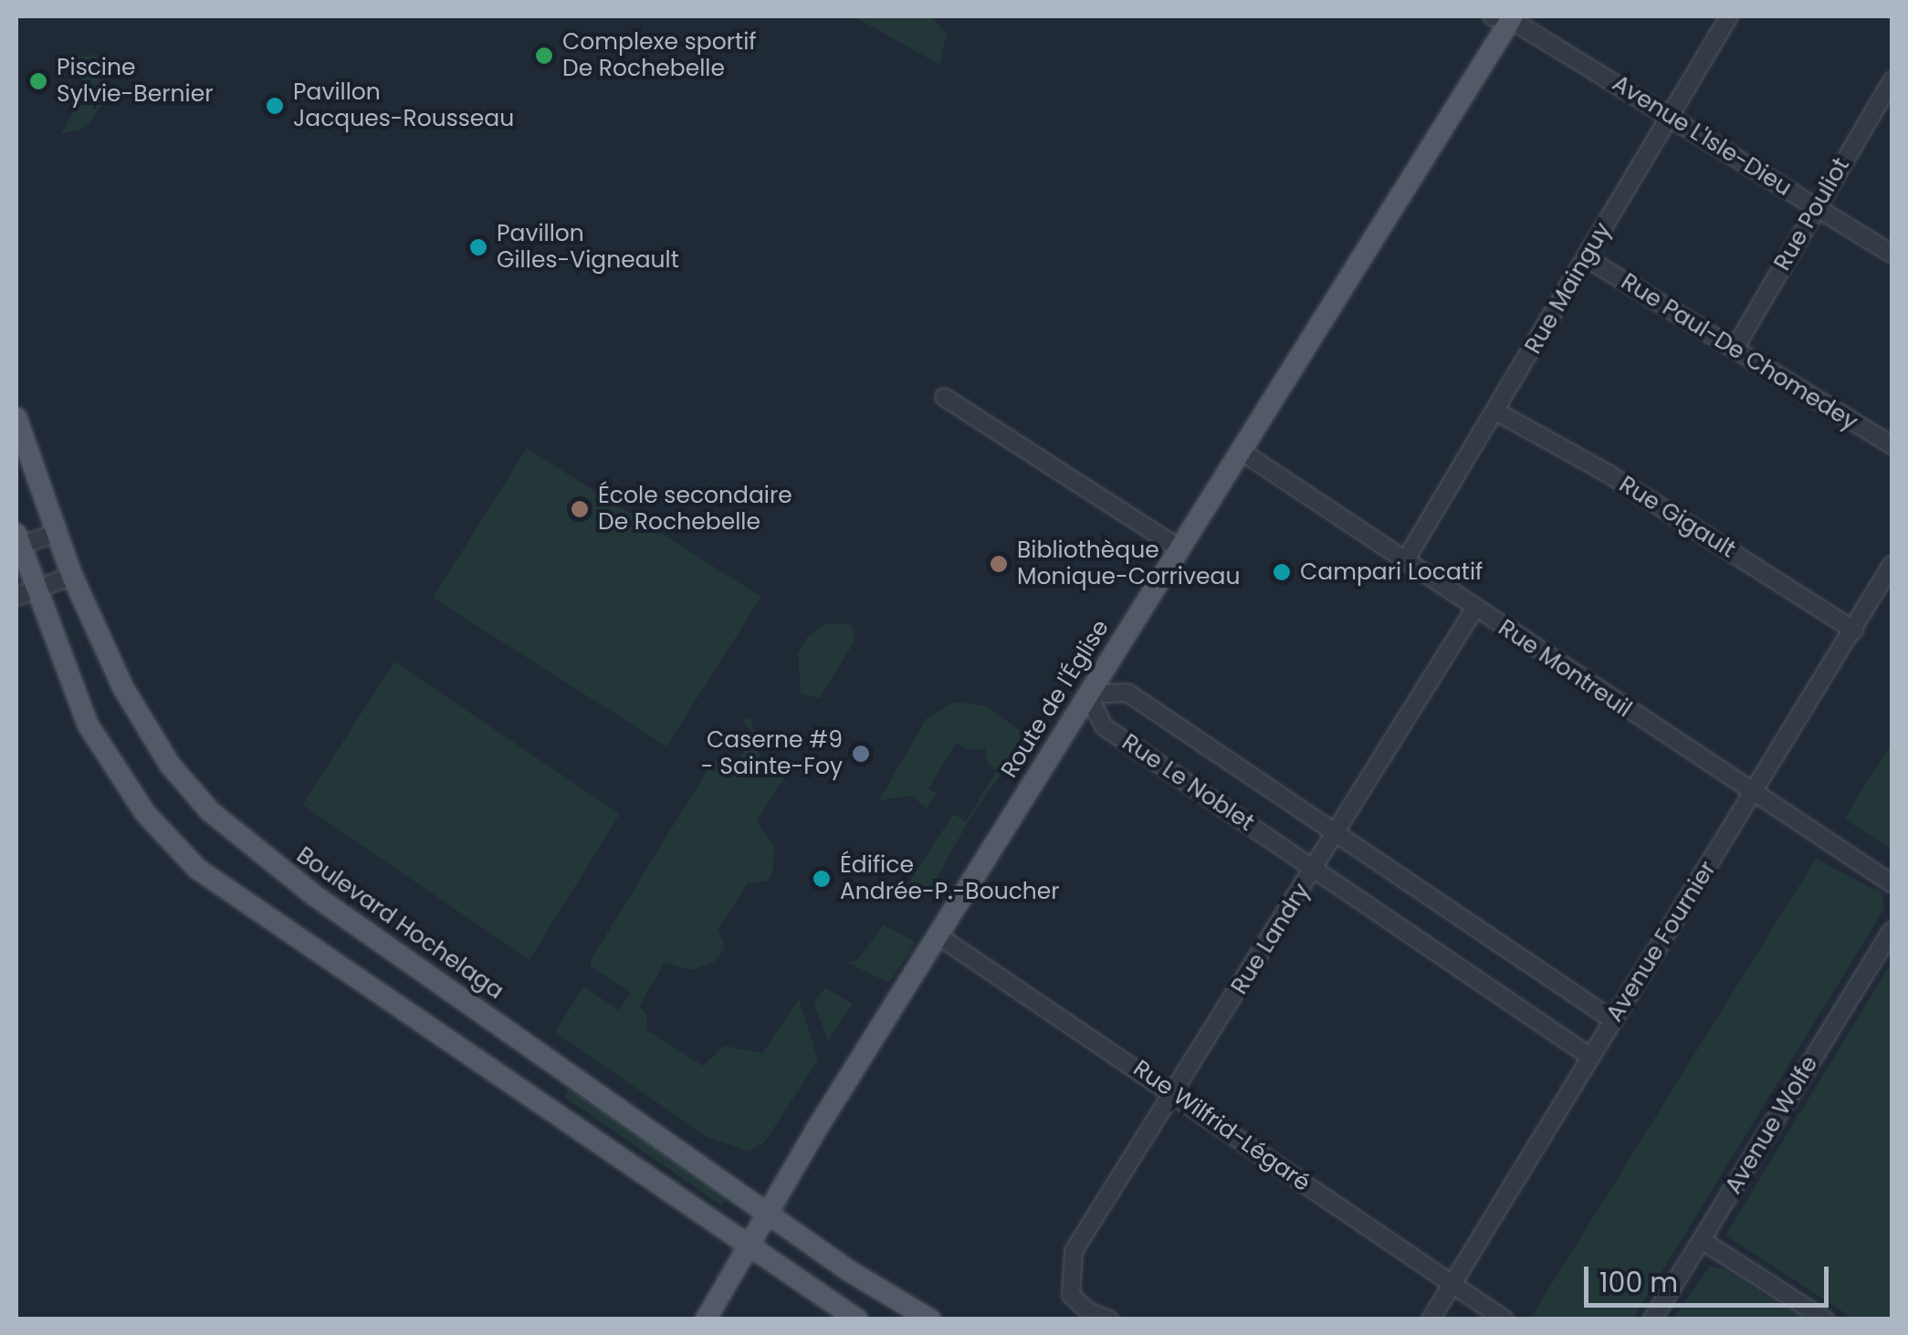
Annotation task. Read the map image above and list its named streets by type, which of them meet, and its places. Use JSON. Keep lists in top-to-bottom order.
{
  "streets": {
    "main road": ["Route de l'Église", "Boulevard Hochelaga"],
    "street": [
      "Avenue L'Isle-Dieu",
      "Rue Pouliot",
      "Rue Mainguy",
      "Rue Paul-De Chomedey",
      "Rue Gigault",
      "Rue Montreuil",
      "Rue Le Noblet",
      "Rue Landry",
      "Avenue Fournier",
      "Avenue Wolfe",
      "Rue Wilfrid-Légaré"
    ]
  },
  "crossings": [
    ["Avenue L'Isle-Dieu", "Rue Pouliot"],
    ["Avenue L'Isle-Dieu", "Rue Mainguy"],
    ["Avenue L'Isle-Dieu", "Route de l'Église"],
    ["Rue Pouliot", "Rue Paul-De Chomedey"],
    ["Rue Mainguy", "Rue Paul-De Chomedey"],
    ["Rue Mainguy", "Rue Gigault"],
    ["Rue Mainguy", "Rue Montreuil"],
    ["Rue Gigault", "Avenue Fournier"],
    ["Rue Montreuil", "Route de l'Église"],
    ["Rue Montreuil", "Rue Landry"],
    ["Rue Montreuil", "Avenue Fournier"],
    ["Route de l'Église", "Rue Le Noblet"],
    ["Route de l'Église", "Boulevard Hochelaga"],
    ["Route de l'Église", "Rue Wilfrid-Légaré"],
    ["Rue Le Noblet", "Rue Landry"],
    ["Rue Le Noblet", "Avenue Fournier"],
    ["Rue Landry", "Rue Wilfrid-Légaré"],
    ["Avenue Fournier", "Rue Wilfrid-Légaré"]
  ],
  "places": [
    "Complexe sportif De Rochebelle",
    "Piscine Sylvie-Bernier",
    "Pavillon Jacques-Rousseau",
    "Pavillon Gilles-Vigneault",
    "École secondaire De Rochebelle",
    "Bibliothèque Monique-Corriveau",
    "Campari Locatif",
    "Caserne #9 - Sainte-Foy",
    "Édifice Andrée-P.-Boucher"
  ],
  "scale_bar": "100 m"
}
